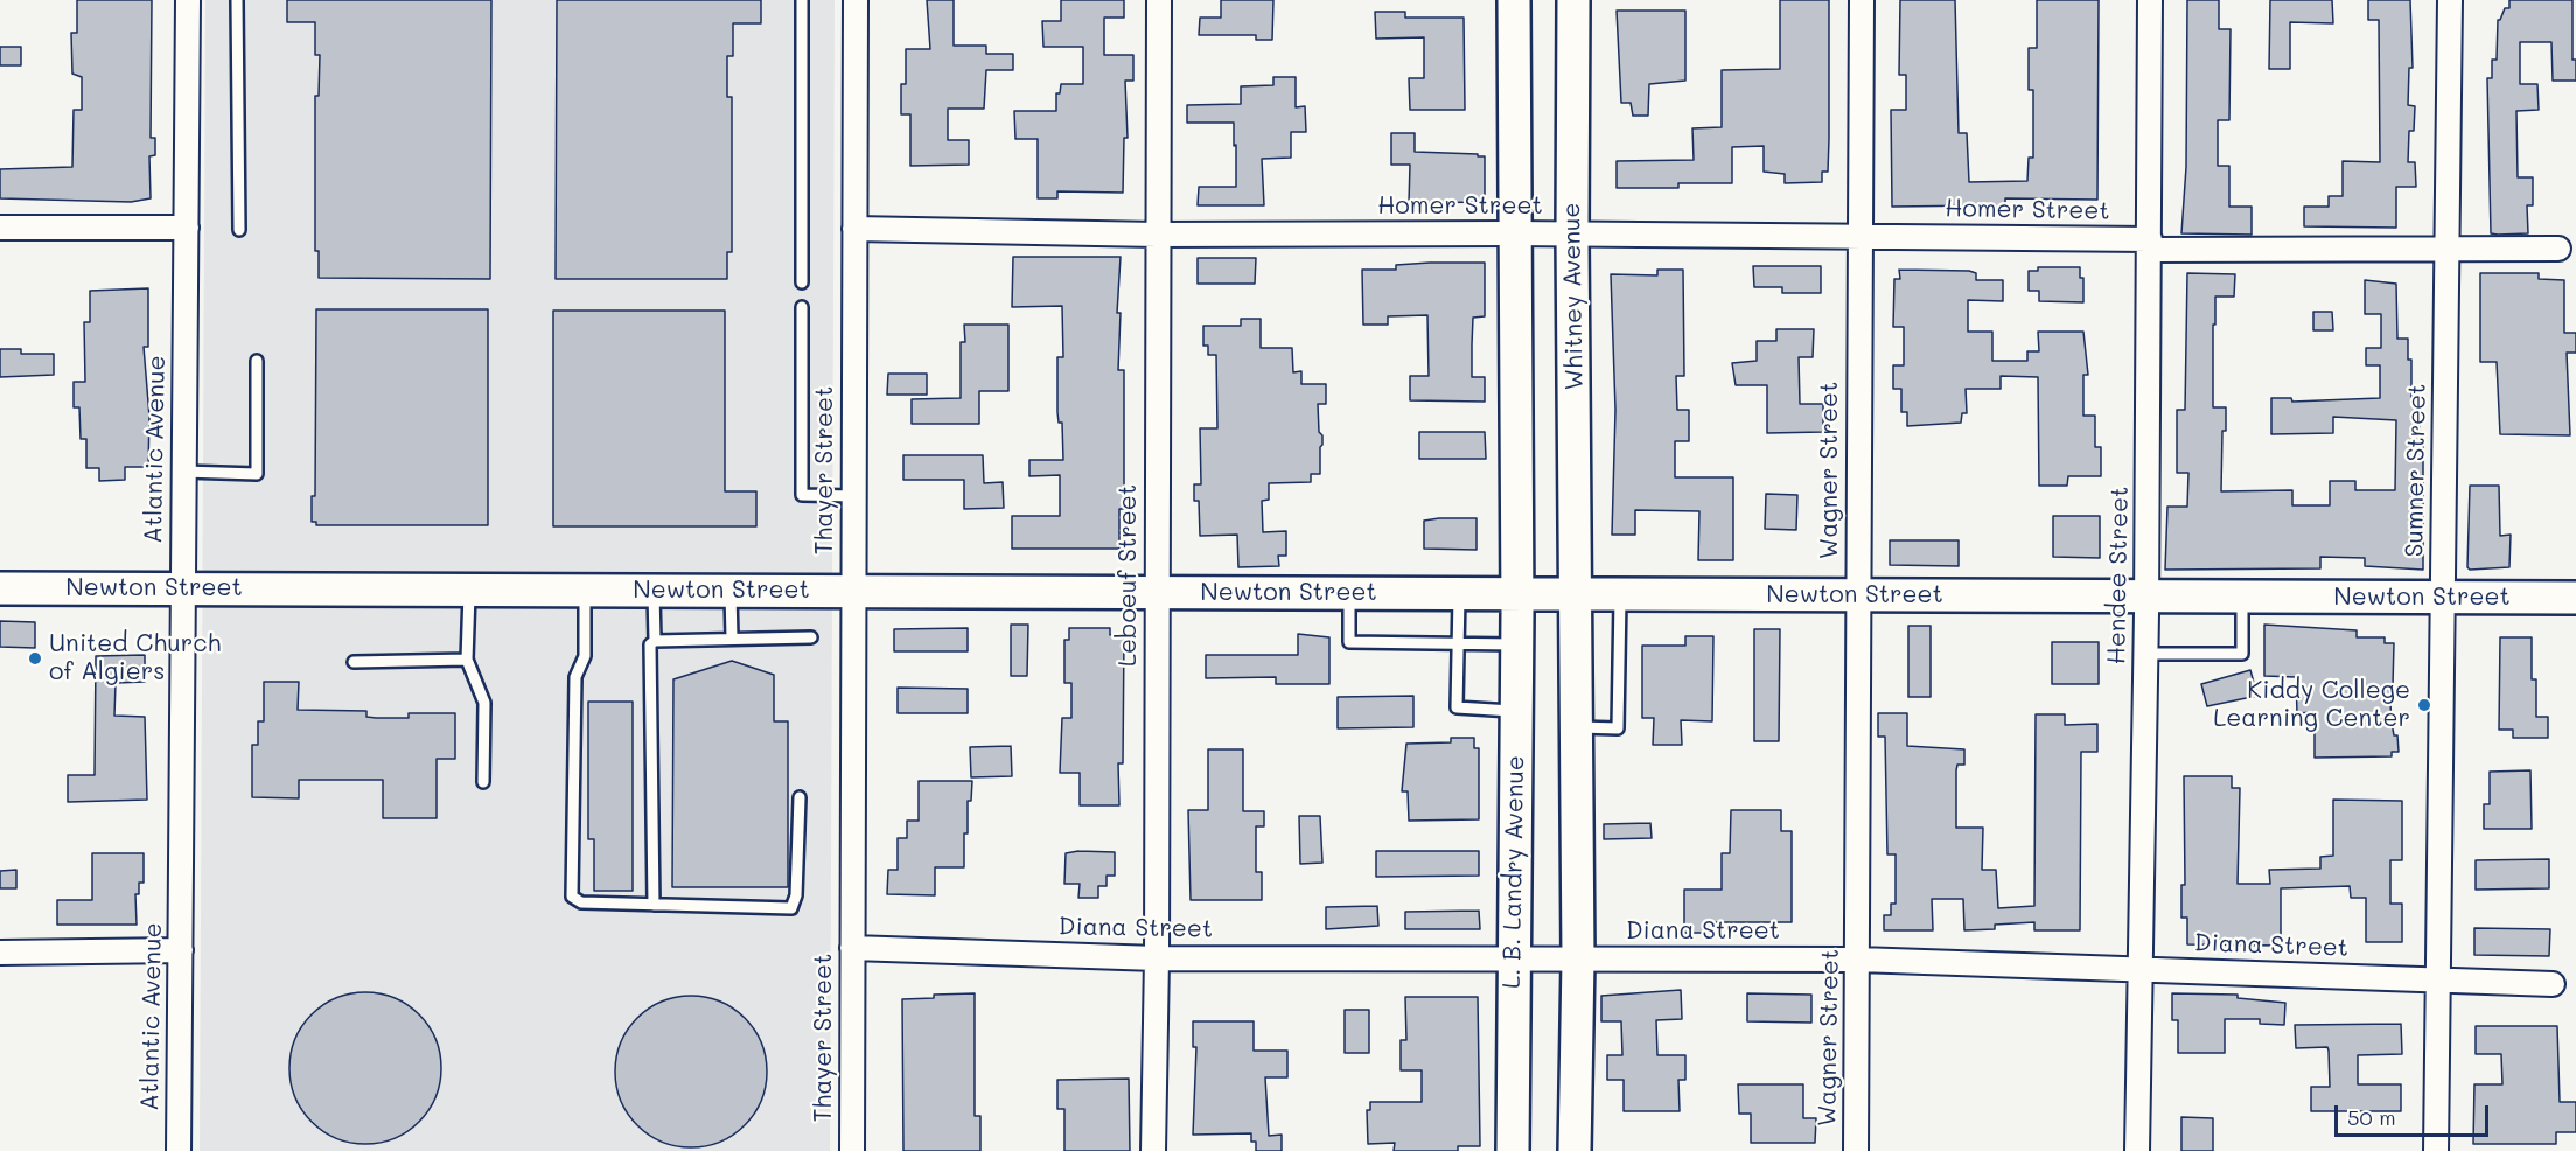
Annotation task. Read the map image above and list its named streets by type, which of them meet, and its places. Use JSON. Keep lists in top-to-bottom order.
{
  "streets": {
    "main road": ["Whitney Avenue", "Newton Street", "L. B. Landry Avenue"],
    "street": [
      "Homer Street",
      "Atlantic Avenue",
      "Thayer Street",
      "Wagner Street",
      "Sumner Street",
      "Leboeuf Street",
      "Hendee Street",
      "Diana Street"
    ]
  },
  "crossings": [
    ["Homer Street", "Whitney Avenue"],
    ["Homer Street", "Thayer Street"],
    ["Homer Street", "Wagner Street"],
    ["Homer Street", "Sumner Street"],
    ["Homer Street", "Leboeuf Street"],
    ["Homer Street", "Hendee Street"],
    ["Whitney Avenue", "Newton Street"],
    ["Atlantic Avenue", "Newton Street"],
    ["Thayer Street", "Newton Street"],
    ["Thayer Street", "Diana Street"],
    ["Wagner Street", "Newton Street"],
    ["Wagner Street", "Diana Street"],
    ["Sumner Street", "Newton Street"],
    ["Sumner Street", "Diana Street"],
    ["Leboeuf Street", "Newton Street"],
    ["Leboeuf Street", "Diana Street"],
    ["Hendee Street", "Newton Street"],
    ["Hendee Street", "Diana Street"],
    ["Newton Street", "L. B. Landry Avenue"],
    ["L. B. Landry Avenue", "Diana Street"]
  ],
  "places": ["United Church of Algiers", "Kiddy College Learning Center"],
  "scale_bar": "50 m"
}
